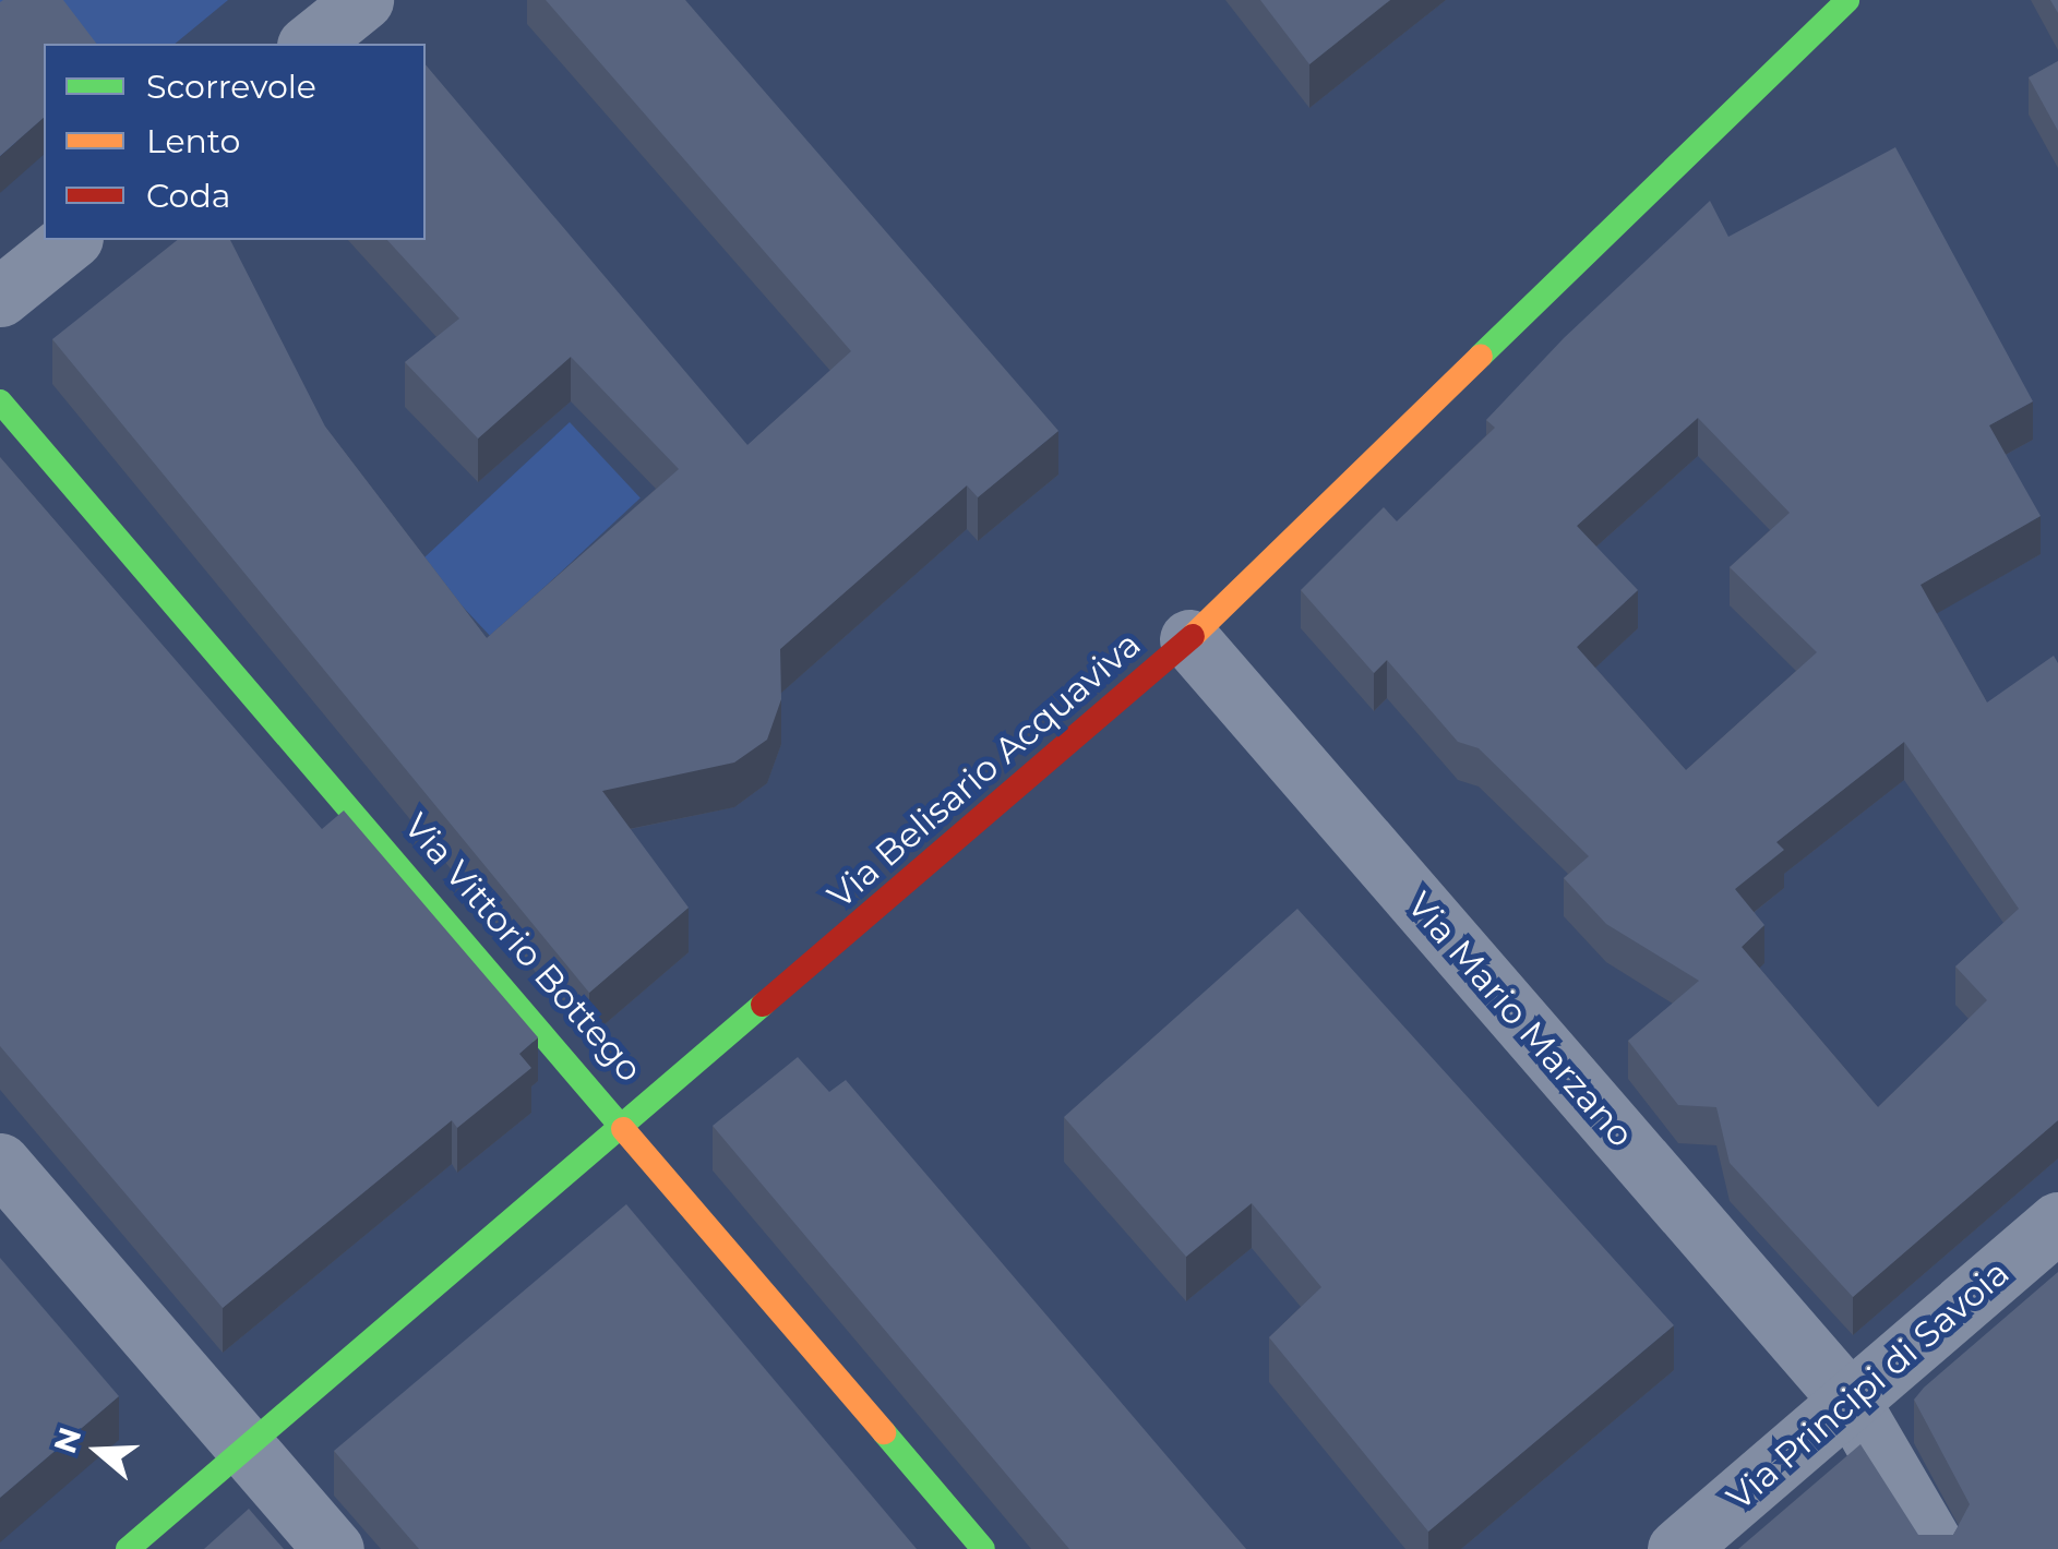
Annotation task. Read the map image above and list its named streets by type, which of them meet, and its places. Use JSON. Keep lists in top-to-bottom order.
{
  "streets": {
    "street": [
      "Via Belisario Acquaviva",
      "Via Vittorio Bottego",
      "Via Mario Marzano",
      "Via Principi di Savoia"
    ]
  },
  "crossings": [
    ["Via Belisario Acquaviva", "Via Vittorio Bottego"],
    ["Via Belisario Acquaviva", "Via Mario Marzano"],
    ["Via Mario Marzano", "Via Principi di Savoia"]
  ],
  "legend": ["Scorrevole", "Lento", "Coda"],
  "north": "left"
}
